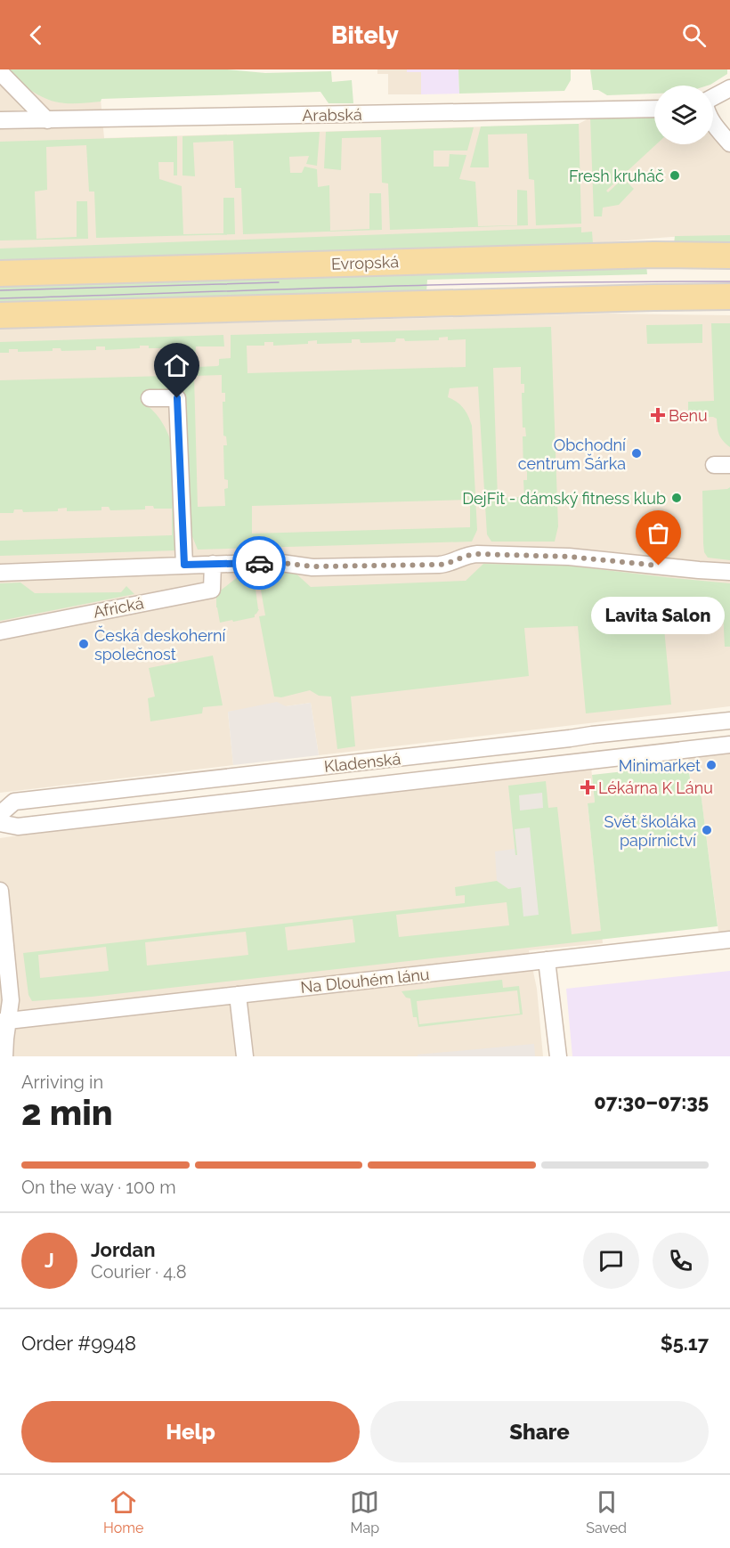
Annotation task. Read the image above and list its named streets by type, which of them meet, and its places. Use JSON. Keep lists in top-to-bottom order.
{
  "streets": {
    "main road": ["Evropská"],
    "street": [
      "Arabská",
      "Africká",
      "Kladenská",
      "Na Dlouhém lánu"
    ]
  },
  "places": {
    "other": [
      "Fresh kruháč",
      "Obchodní centrum Šárka",
      "DejFit - dámský fitness klub",
      "Lavita Salon",
      "Česká deskoherní společnost",
      "Minimarket",
      "Svět školáka papírnictví"
    ],
    "health": ["Benu", "Lékárna K Lánu"]
  },
  "page": {
    "header": "Bitely",
    "bubble": "Lavita Salon",
    "heading": ["2 min", "Arriving in", "07:30–07:35"],
    "panel": [
      "Jordan",
      "Courier · 4.8",
      "Order #9948",
      "$5.17"
    ],
    "bar": "On the way · 100 m",
    "round": "J",
    "buttons": ["Help", "Share"],
    "tabs": ["Home", "Map", "Saved"]
  }
}
